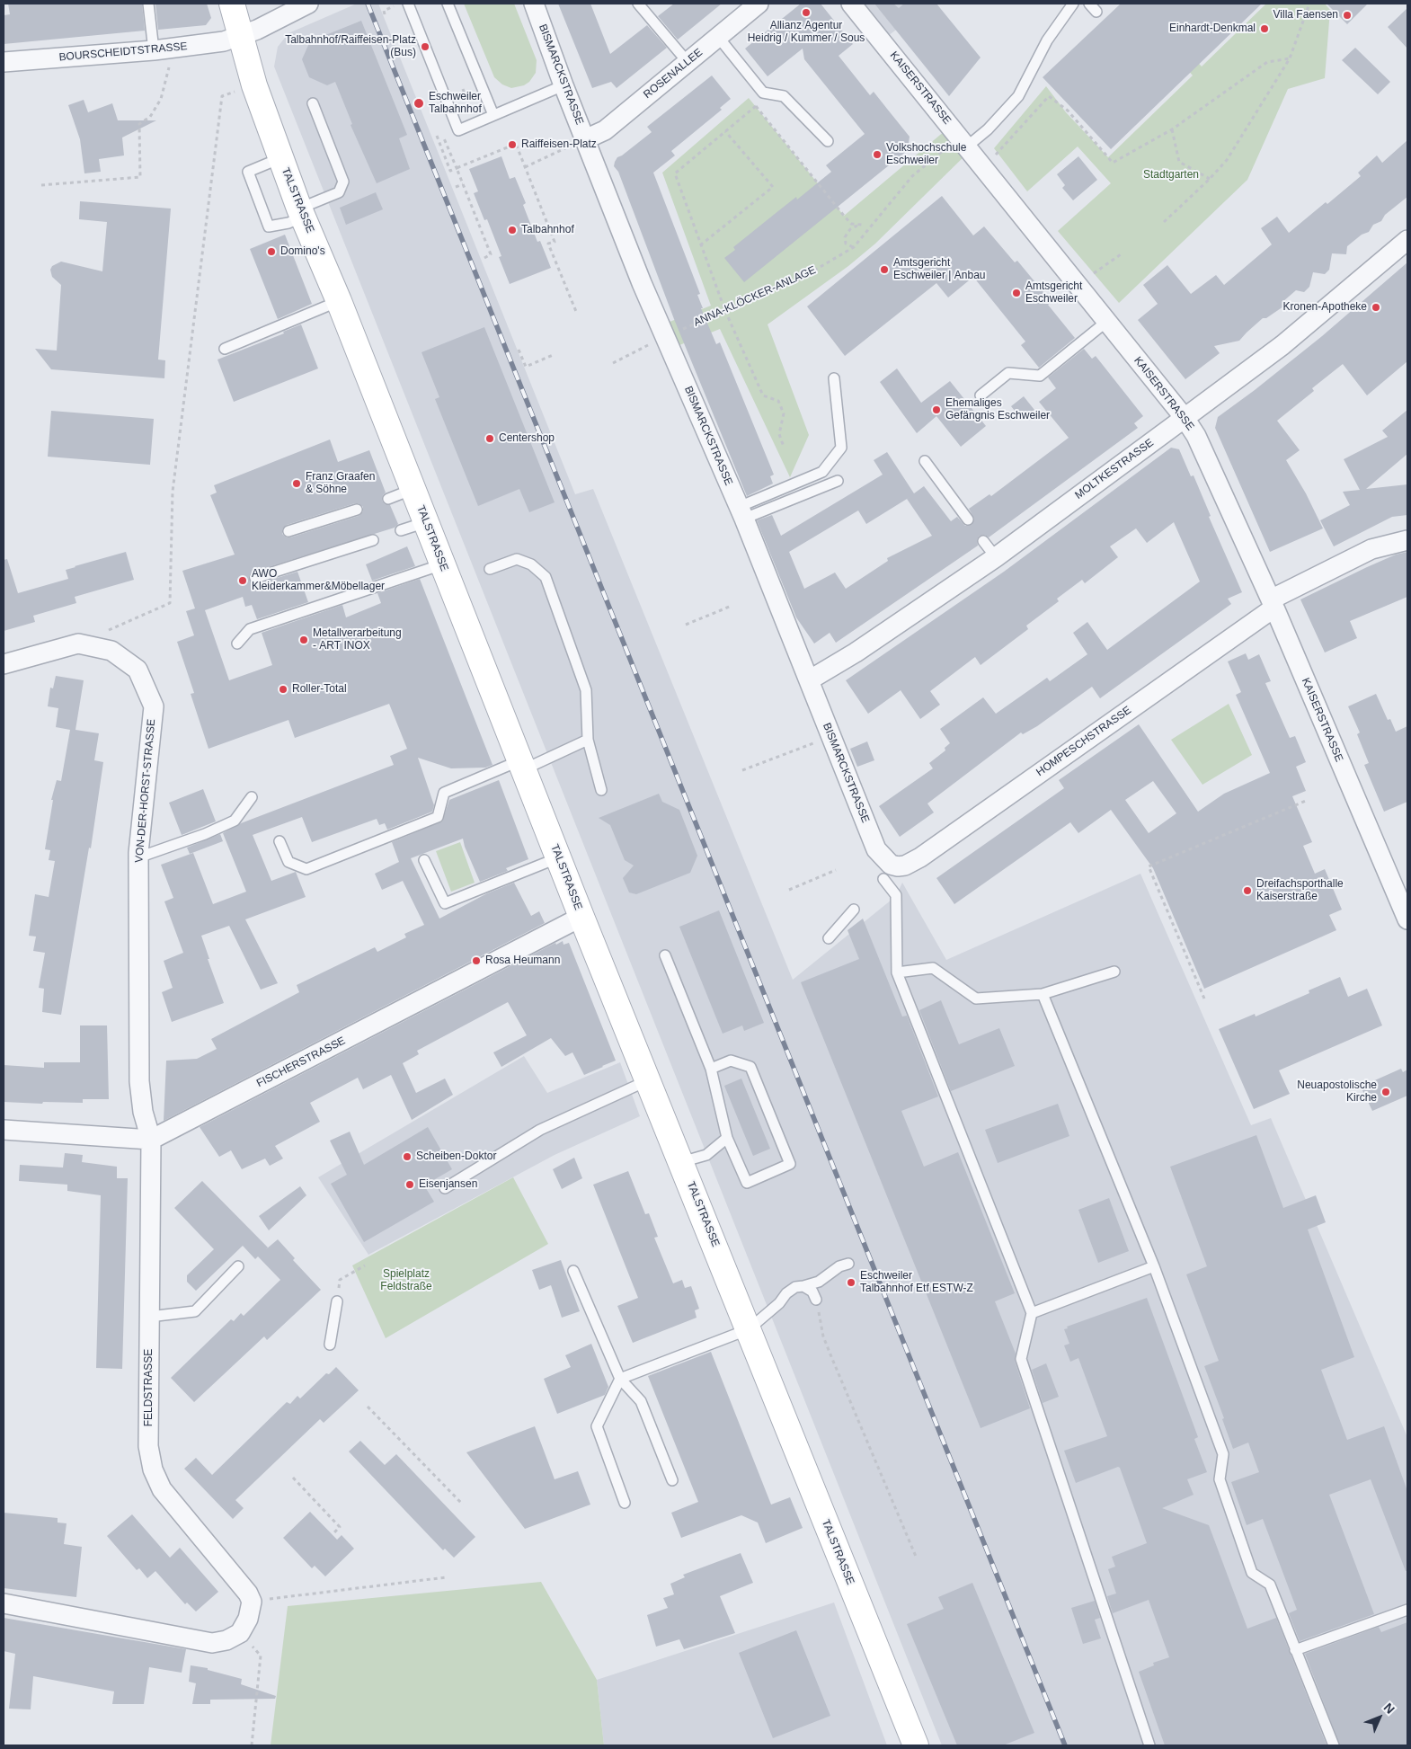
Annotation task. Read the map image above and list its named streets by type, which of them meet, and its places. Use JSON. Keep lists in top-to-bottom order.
{
  "streets": {
    "main road": ["TALSTRASSE"],
    "street": [
      "BOURSCHEIDTSTRASSE",
      "ROSENALLEE",
      "BISMARCKSTRASSE",
      "KAISERSTRASSE",
      "MOLTKESTRASSE",
      "HOMPESCHSTRASSE",
      "VON-DER-HORST-STRASSE",
      "FISCHERSTRASSE",
      "FELDSTRASSE"
    ],
    "path": ["ANNA-KLÖCKER-ANLAGE"]
  },
  "crossings": [
    ["BOURSCHEIDTSTRASSE", "TALSTRASSE"],
    ["ROSENALLEE", "BISMARCKSTRASSE"],
    ["BISMARCKSTRASSE", "ANNA-KLÖCKER-ANLAGE"],
    ["BISMARCKSTRASSE", "MOLTKESTRASSE"],
    ["BISMARCKSTRASSE", "HOMPESCHSTRASSE"],
    ["KAISERSTRASSE", "ANNA-KLÖCKER-ANLAGE"],
    ["KAISERSTRASSE", "MOLTKESTRASSE"],
    ["KAISERSTRASSE", "HOMPESCHSTRASSE"],
    ["TALSTRASSE", "FISCHERSTRASSE"],
    ["VON-DER-HORST-STRASSE", "FISCHERSTRASSE"],
    ["VON-DER-HORST-STRASSE", "FELDSTRASSE"],
    ["FISCHERSTRASSE", "FELDSTRASSE"]
  ],
  "parks": ["Stadtgarten", "Spielplatz Feldstraße"],
  "places": [
    "Allianz Agentur Heidrig / Kummer / Sous",
    "Villa Faensen",
    "Einhardt-Denkmal",
    "Talbahnhof/Raiffeisen-Platz (Bus)",
    "Eschweiler Talbahnhof",
    "Raiffeisen-Platz",
    "Volkshochschule Eschweiler",
    "Talbahnhof",
    "Domino's",
    "Amtsgericht Eschweiler | Anbau",
    "Amtsgericht Eschweiler",
    "Kronen-Apotheke",
    "Ehemaliges Gefängnis Eschweiler",
    "Centershop",
    "Franz Graafen & Söhne",
    "AWO Kleiderkammer&Möbellager",
    "Metallverarbeitung - ART INOX",
    "Roller-Total",
    "Dreifachsporthalle Kaiserstraße",
    "Rosa Heumann",
    "Neuapostolische Kirche",
    "Scheiben-Doktor",
    "Eisenjansen",
    "Eschweiler Talbahnhof Etf ESTW-Z"
  ],
  "north": "top right"
}
